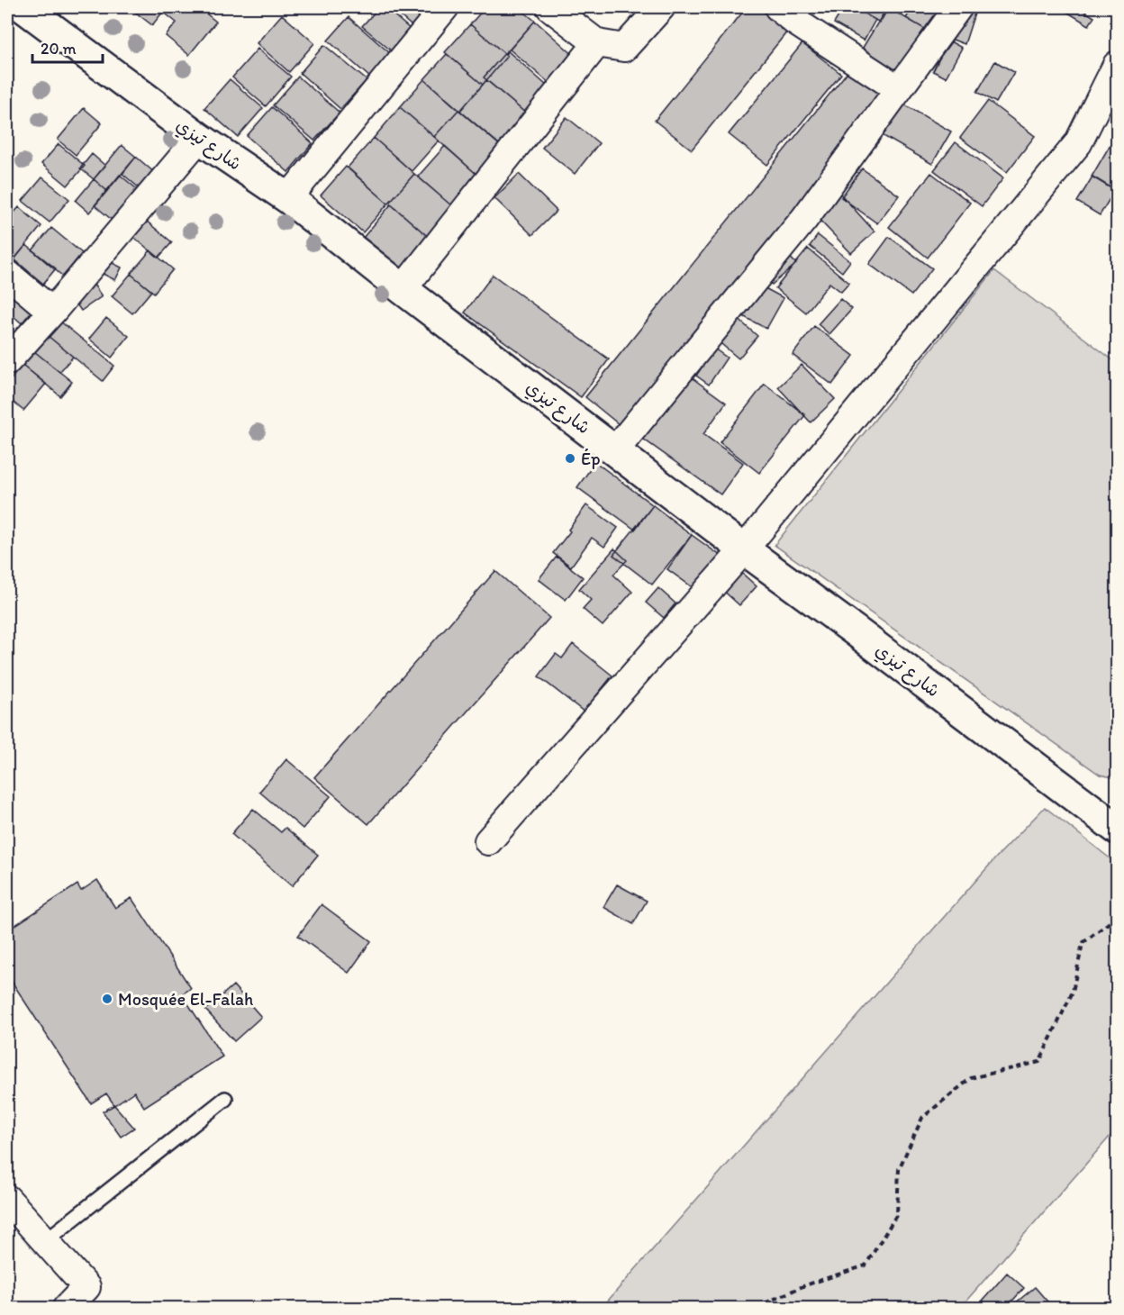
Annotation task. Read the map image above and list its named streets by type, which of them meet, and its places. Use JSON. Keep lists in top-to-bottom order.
{
  "streets": {
    "street": ["شارع تيزي"]
  },
  "places": ["Ép", "Mosquée El-Falah"],
  "scale_bar": "20 m"
}
